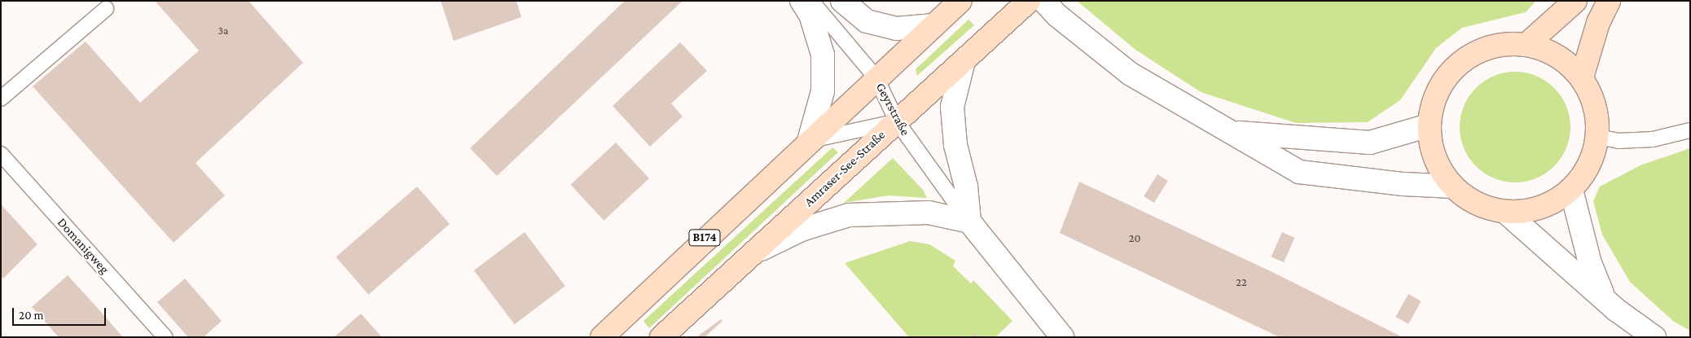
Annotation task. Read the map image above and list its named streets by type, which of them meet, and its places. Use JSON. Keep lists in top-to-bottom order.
{
  "streets": {
    "main road": ["Amraser-See-Straße", "B174"],
    "street": ["Geyrstraße"],
    "lane": ["Domanigweg"]
  },
  "crossings": [
    ["Geyrstraße", "Amraser-See-Straße"],
    ["Geyrstraße", "B174"]
  ],
  "house_numbers": ["3a", "20", "22"],
  "scale_bar": "20 m"
}
